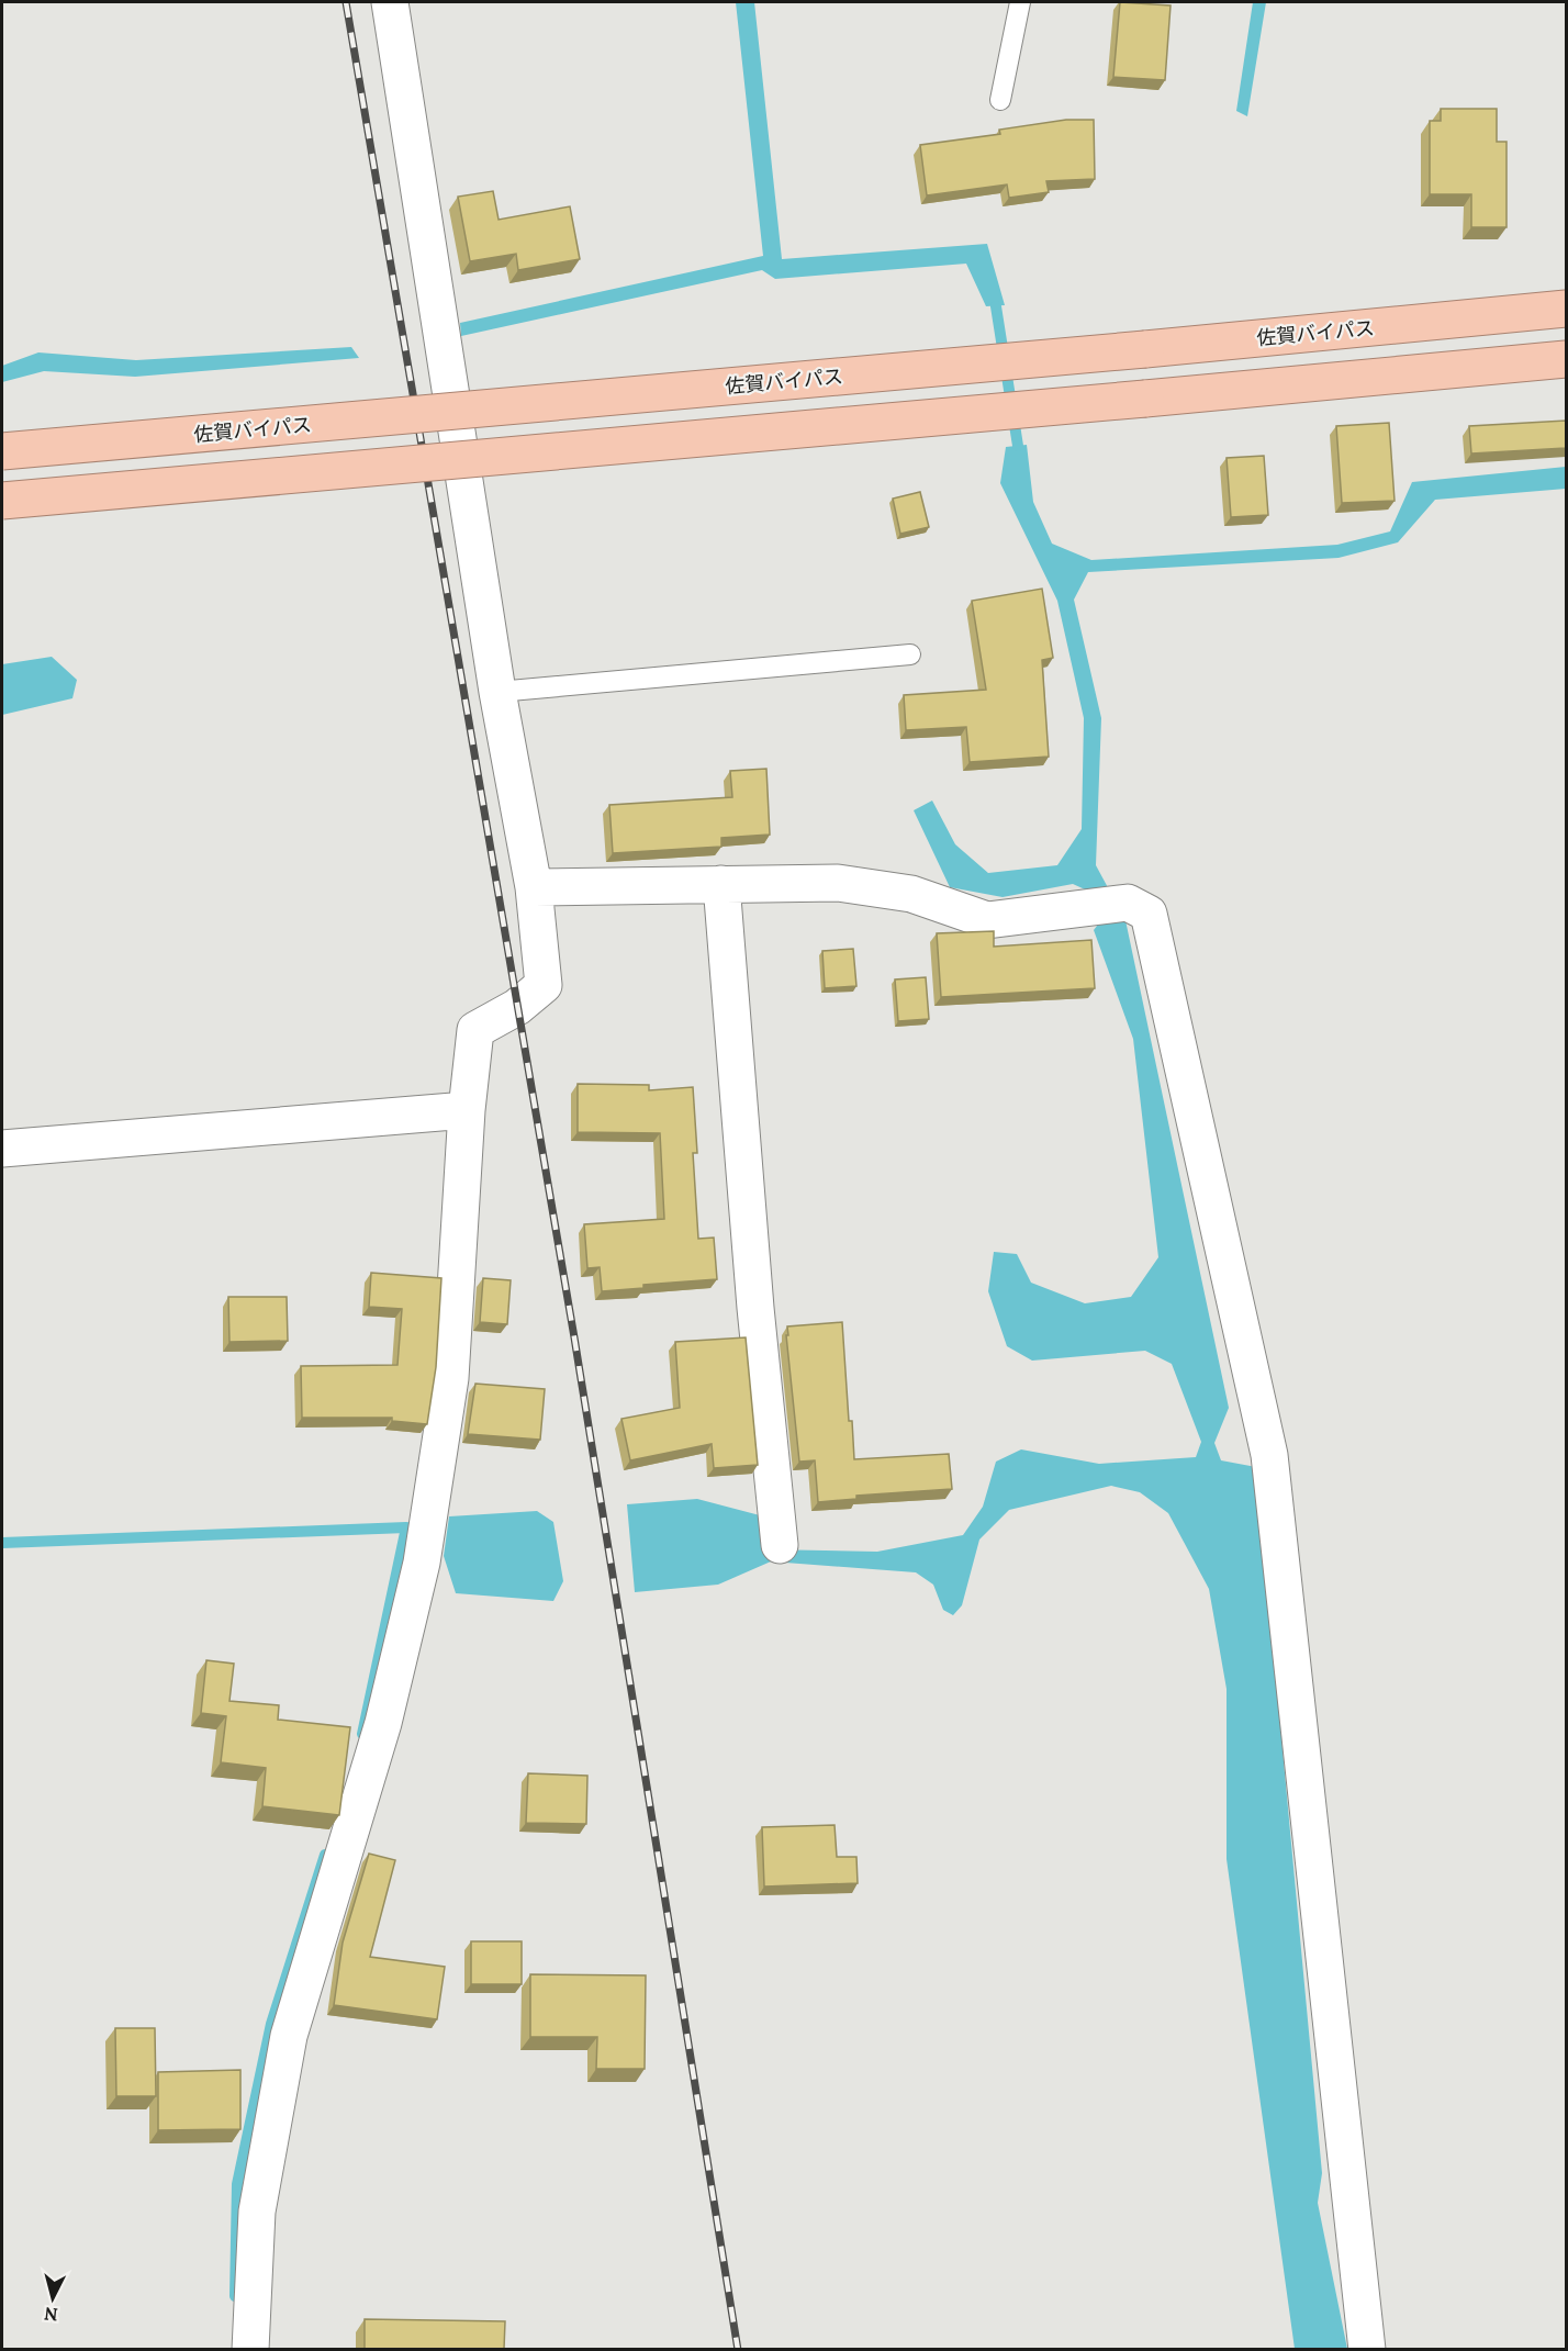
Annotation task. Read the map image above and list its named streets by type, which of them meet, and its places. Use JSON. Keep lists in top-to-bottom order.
{
  "streets": {
    "highway": ["佐賀バイパス"]
  },
  "north": "bottom"
}
